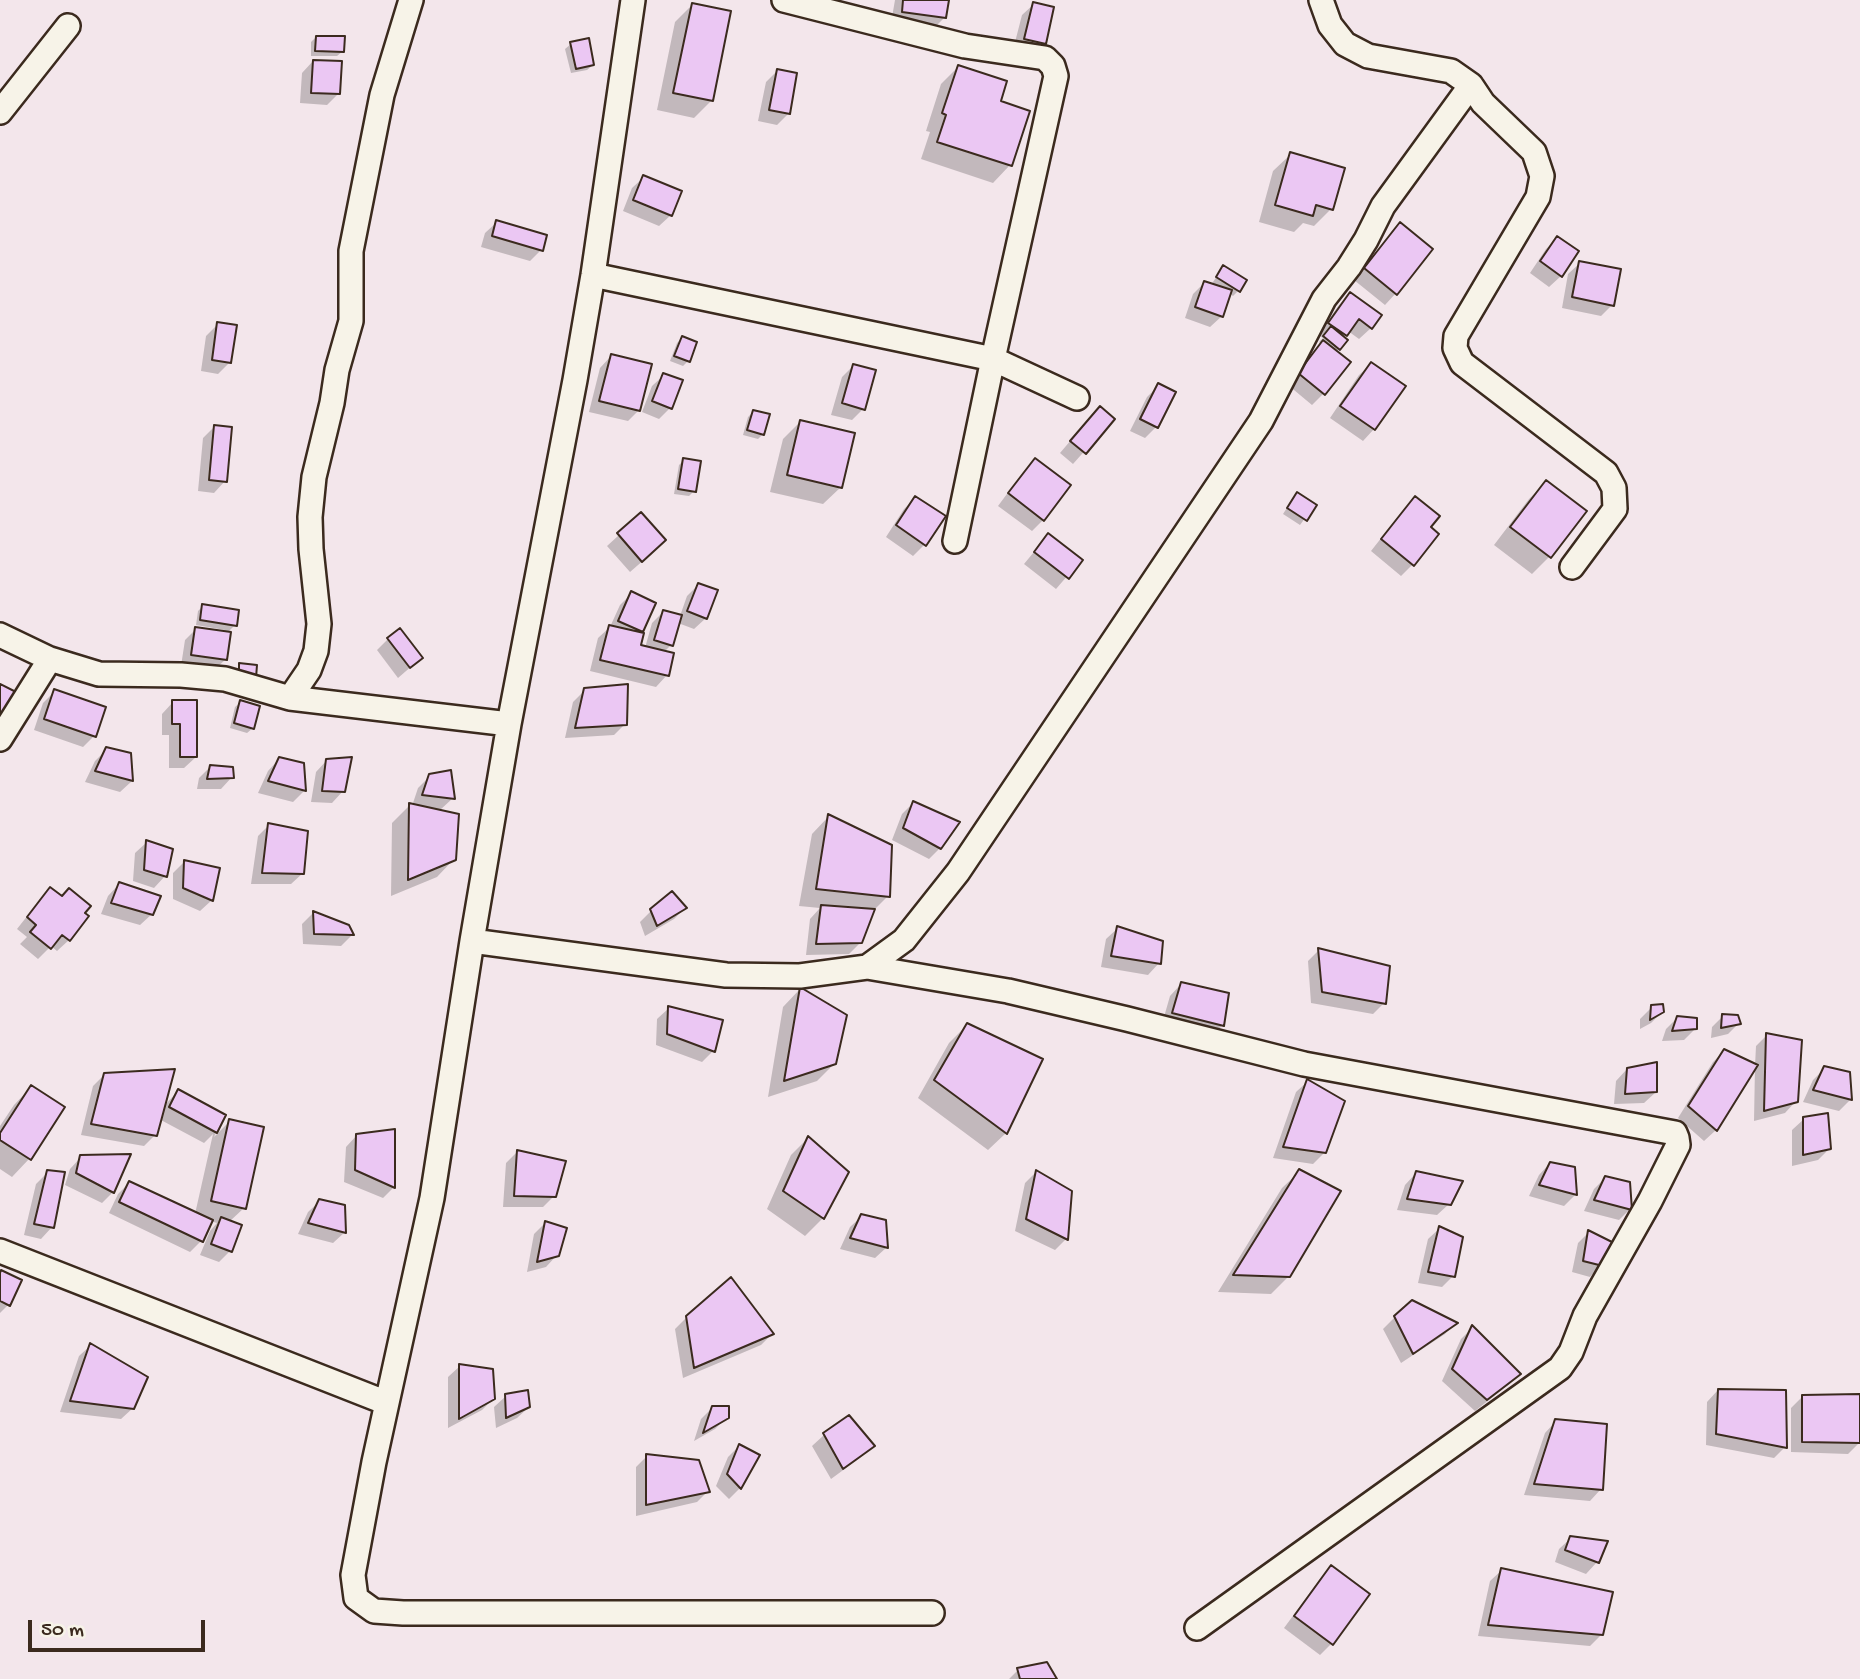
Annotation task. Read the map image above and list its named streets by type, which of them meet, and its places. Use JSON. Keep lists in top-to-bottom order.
{
  "scale_bar": "50 m"
}
